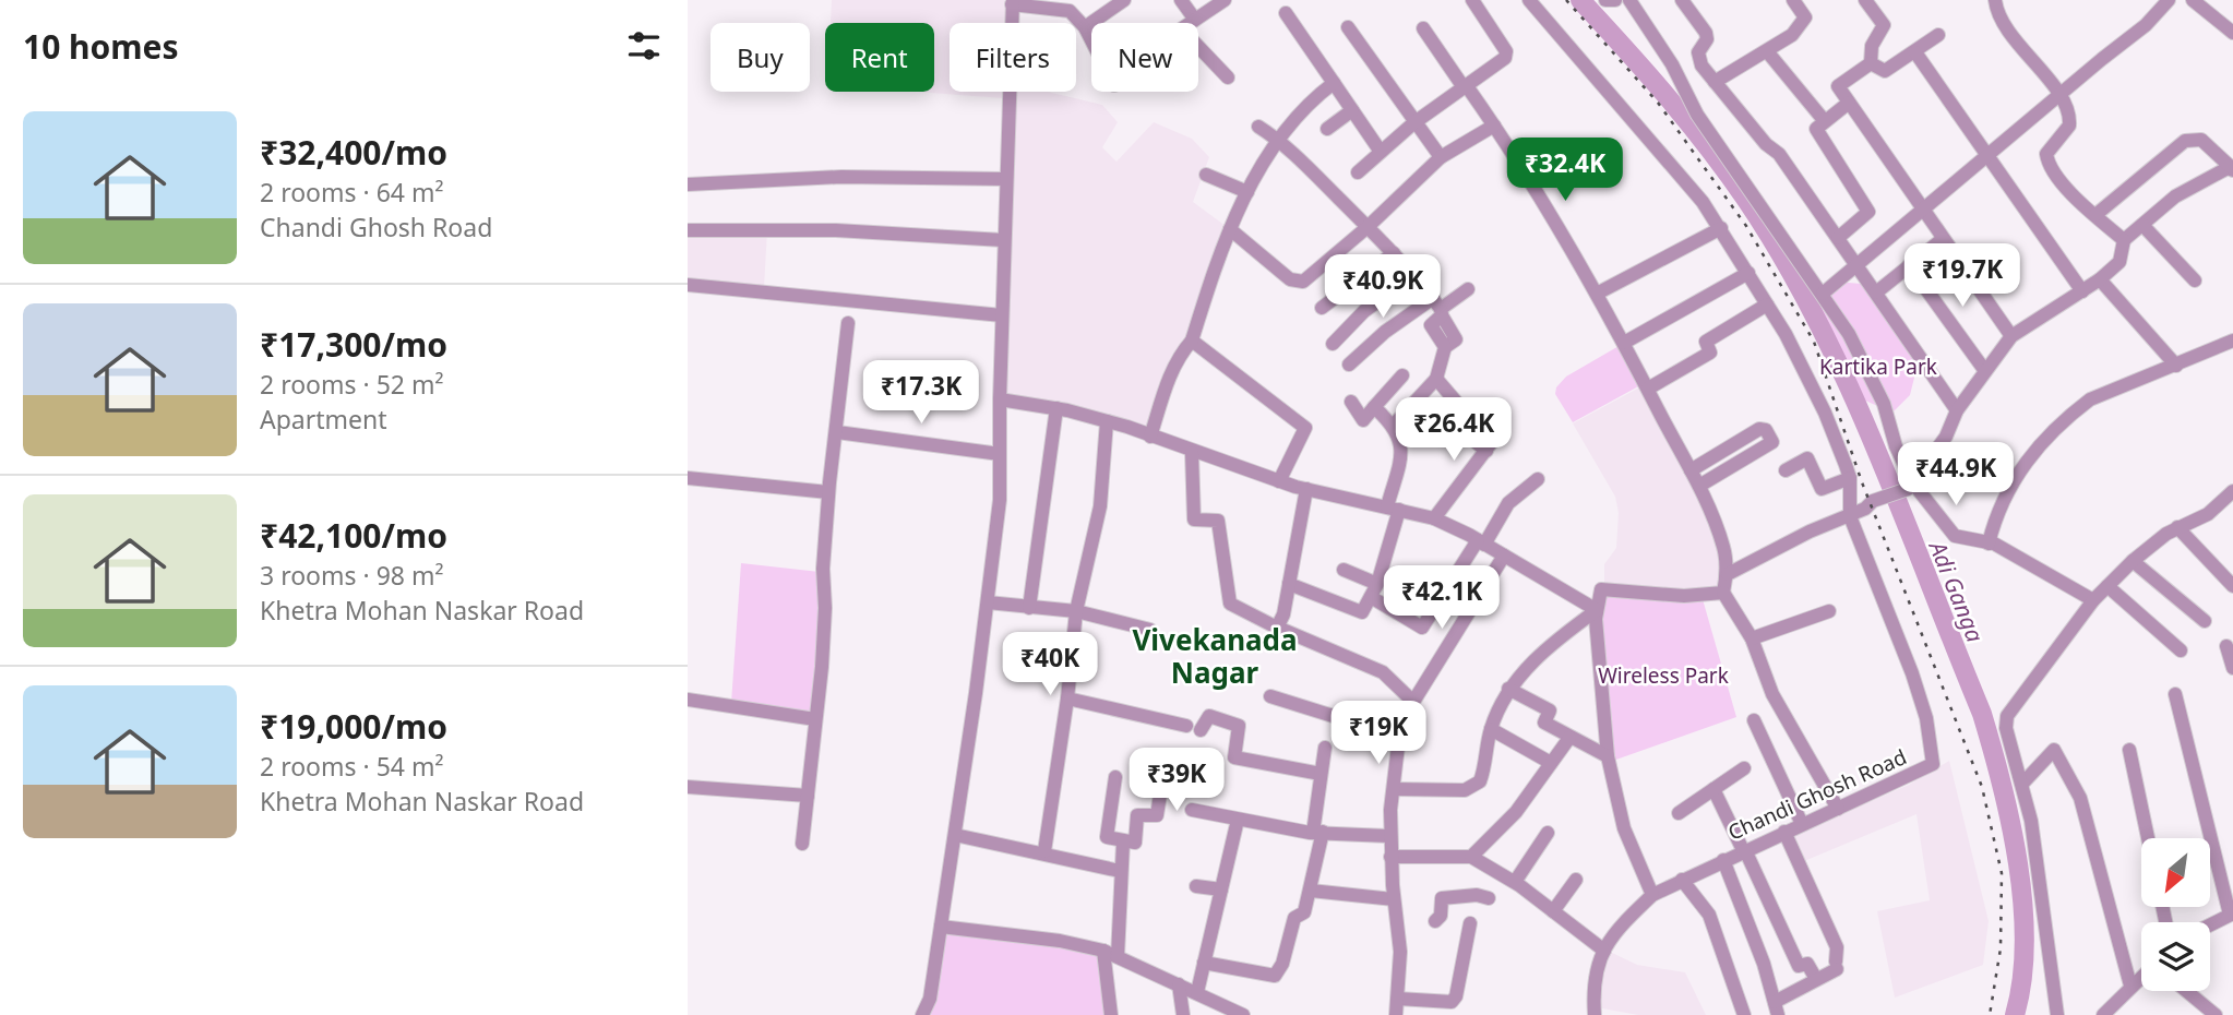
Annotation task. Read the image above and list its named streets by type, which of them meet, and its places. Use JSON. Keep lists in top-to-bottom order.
{
  "streets": {
    "street": ["Chandi Ghosh Road"]
  },
  "districts": ["Vivekanada Nagar"],
  "water": ["Adi Ganga"],
  "parks": ["Kartika Park", "Wireless Park"],
  "north": "bottom left",
  "page": {
    "heading": "10 homes",
    "chip": [
      "Buy",
      "Rent",
      "Filters",
      "New"
    ],
    "list": [
      {
        "name": "₹32,400/mo",
        "note": "2 rooms · 64 m² · Chandi Ghosh Road"
      },
      {
        "name": "₹17,300/mo",
        "note": "2 rooms · 52 m² · Apartment"
      },
      {
        "name": "₹42,100/mo",
        "note": "3 rooms · 98 m² · Khetra Mohan Naskar Road"
      },
      {
        "name": "₹19,000/mo",
        "note": "2 rooms · 54 m² · Khetra Mohan Naskar Road"
      }
    ],
    "price": [
      "₹32.4K",
      "₹19.7K",
      "₹40.9K",
      "₹17.3K",
      "₹26.4K",
      "₹44.9K",
      "₹42.1K",
      "₹40K",
      "₹19K",
      "₹39K"
    ]
  }
}
